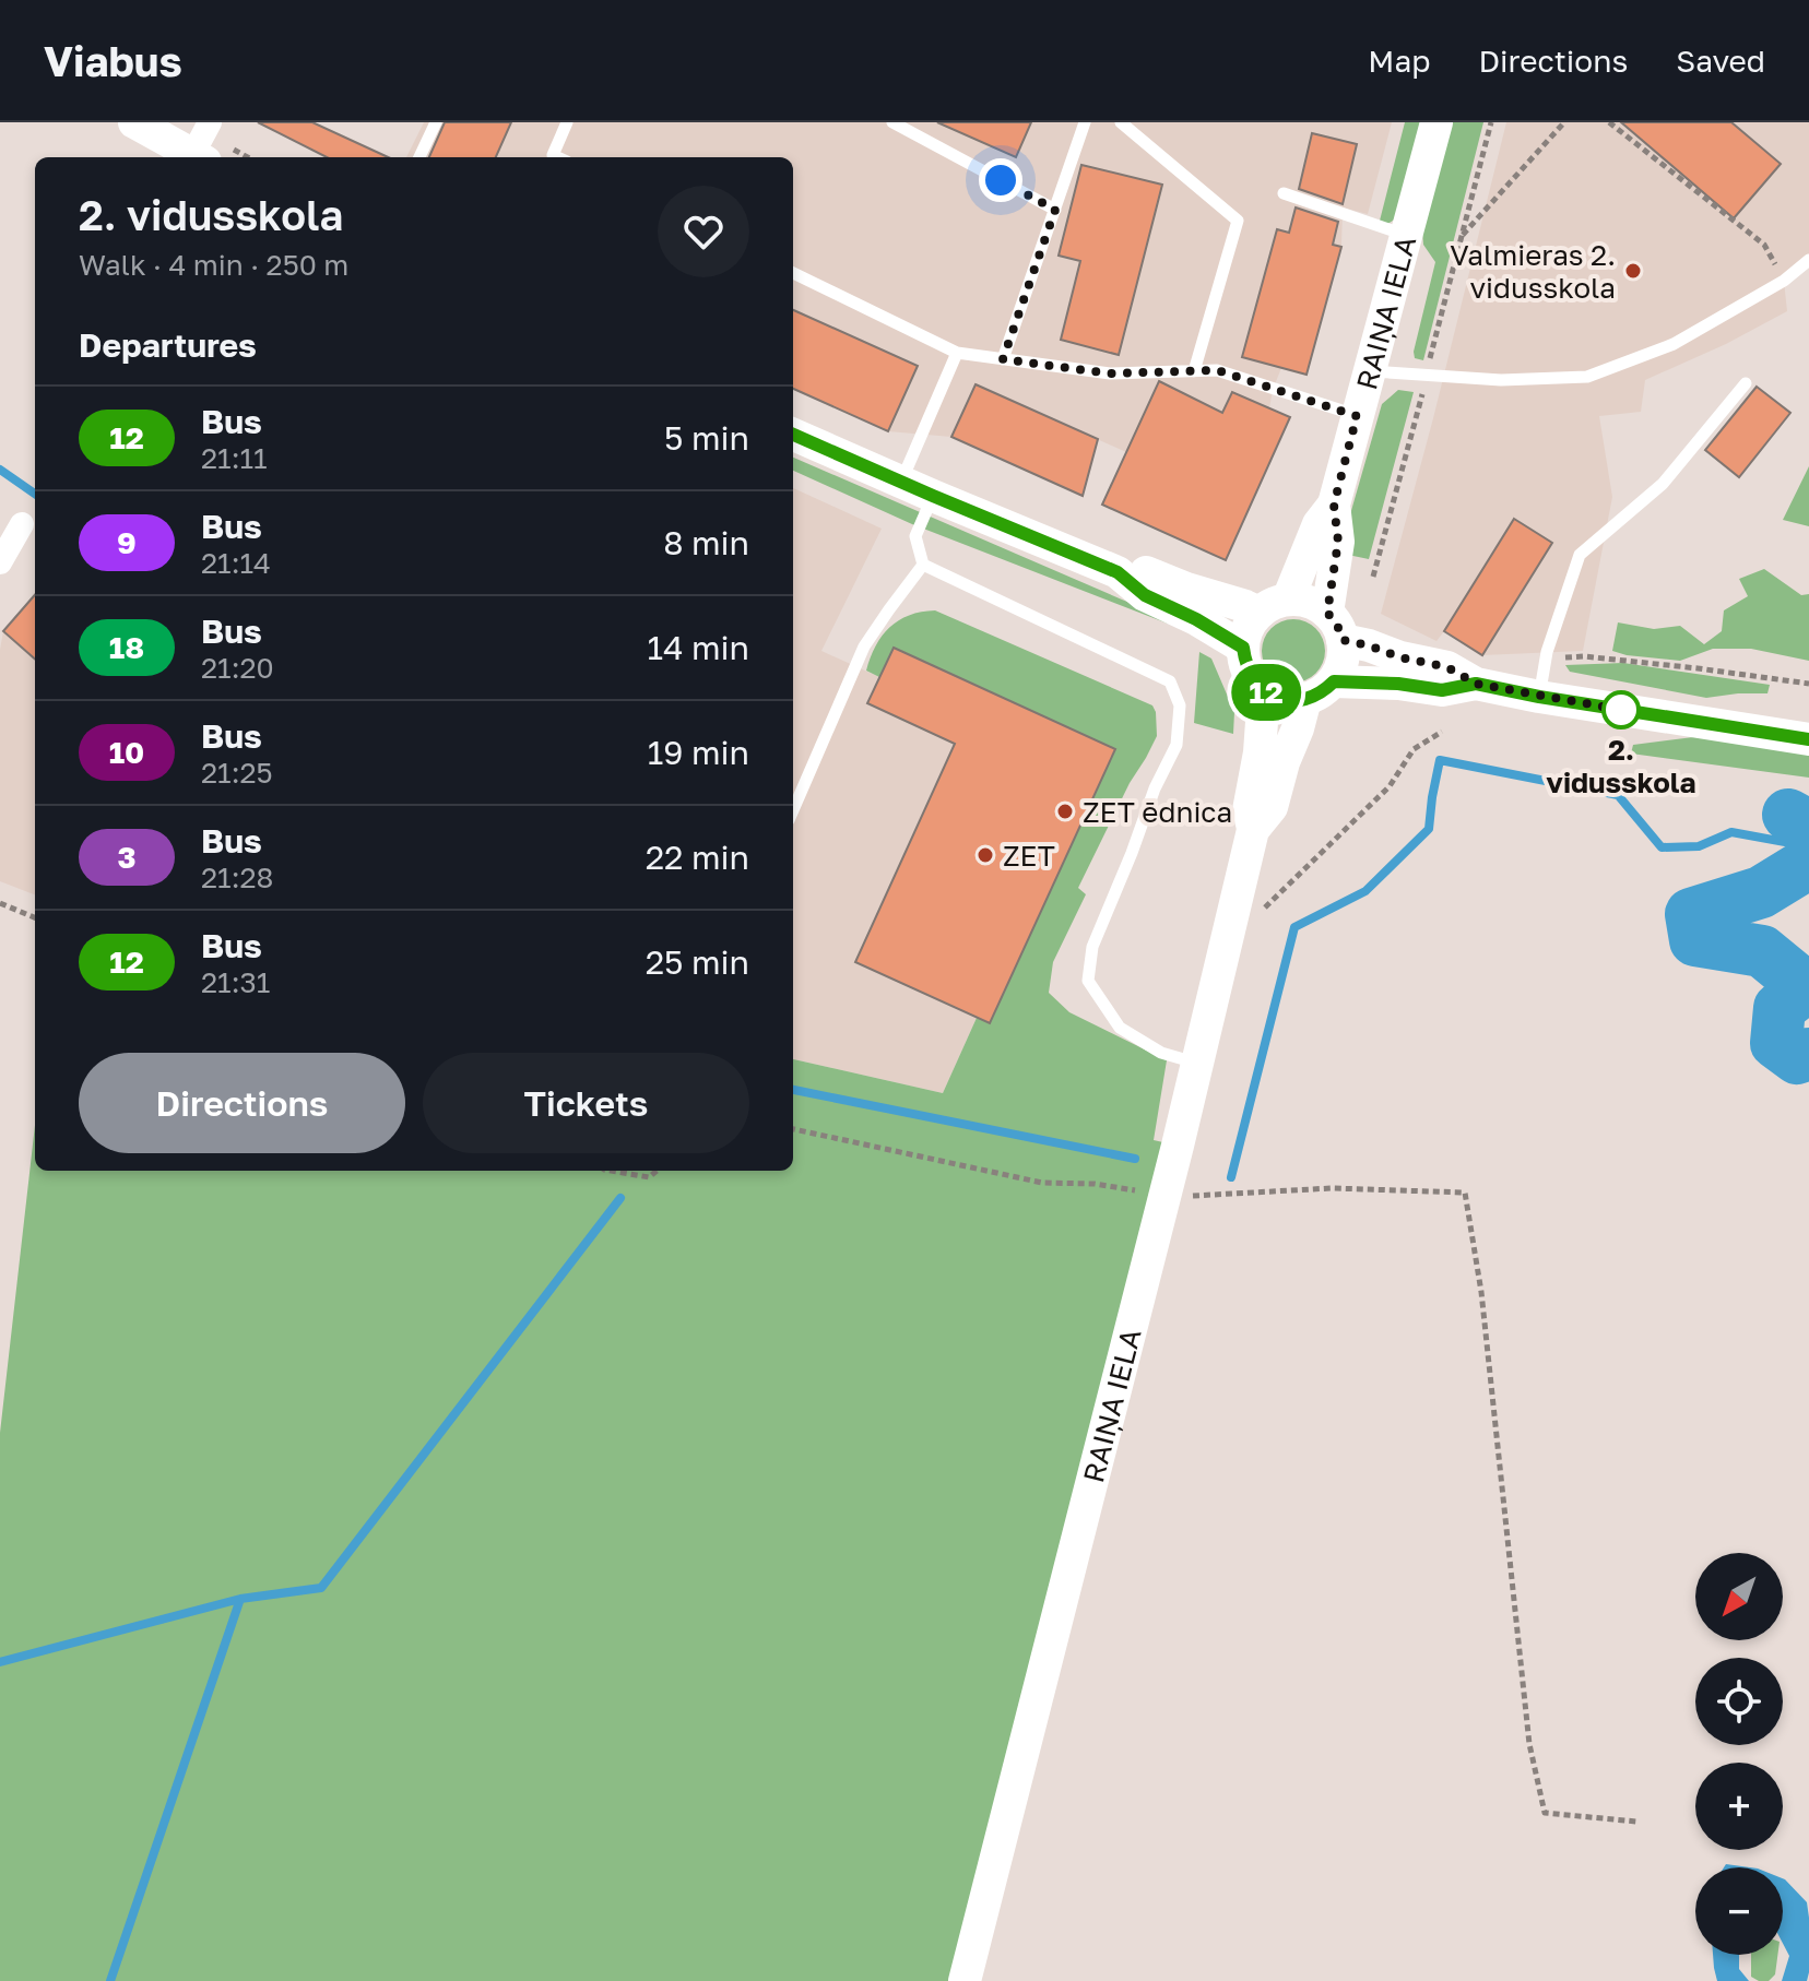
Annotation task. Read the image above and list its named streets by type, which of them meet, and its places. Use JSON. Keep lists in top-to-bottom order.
{
  "streets": {
    "street": ["RAIŅA IELA"]
  },
  "places": [
    "Valmieras 2. vidusskola",
    "2. vidusskola",
    "ZET ēdnica",
    "ZET"
  ],
  "lines": ["bus line 12"],
  "north": "bottom left",
  "page": {
    "header": "Viabus",
    "nav": ["Map", "Directions", "Saved"],
    "on_map": "12",
    "heading": [
      ["2. vidusskola", "Walk · 4 min · 250 m"],
      "Departures"
    ],
    "list": [
      {
        "mark": "12",
        "name": "Bus",
        "note": "21:11",
        "value": "5 min"
      },
      {
        "mark": "9",
        "name": "Bus",
        "note": "21:14",
        "value": "8 min"
      },
      {
        "mark": "18",
        "name": "Bus",
        "note": "21:20",
        "value": "14 min"
      },
      {
        "mark": "10",
        "name": "Bus",
        "note": "21:25",
        "value": "19 min"
      },
      {
        "mark": "3",
        "name": "Bus",
        "note": "21:28",
        "value": "22 min"
      },
      {
        "mark": "12",
        "name": "Bus",
        "note": "21:31",
        "value": "25 min"
      }
    ],
    "buttons": ["Directions", "Tickets"],
    "map_buttons": ["+", "−"]
  }
}
